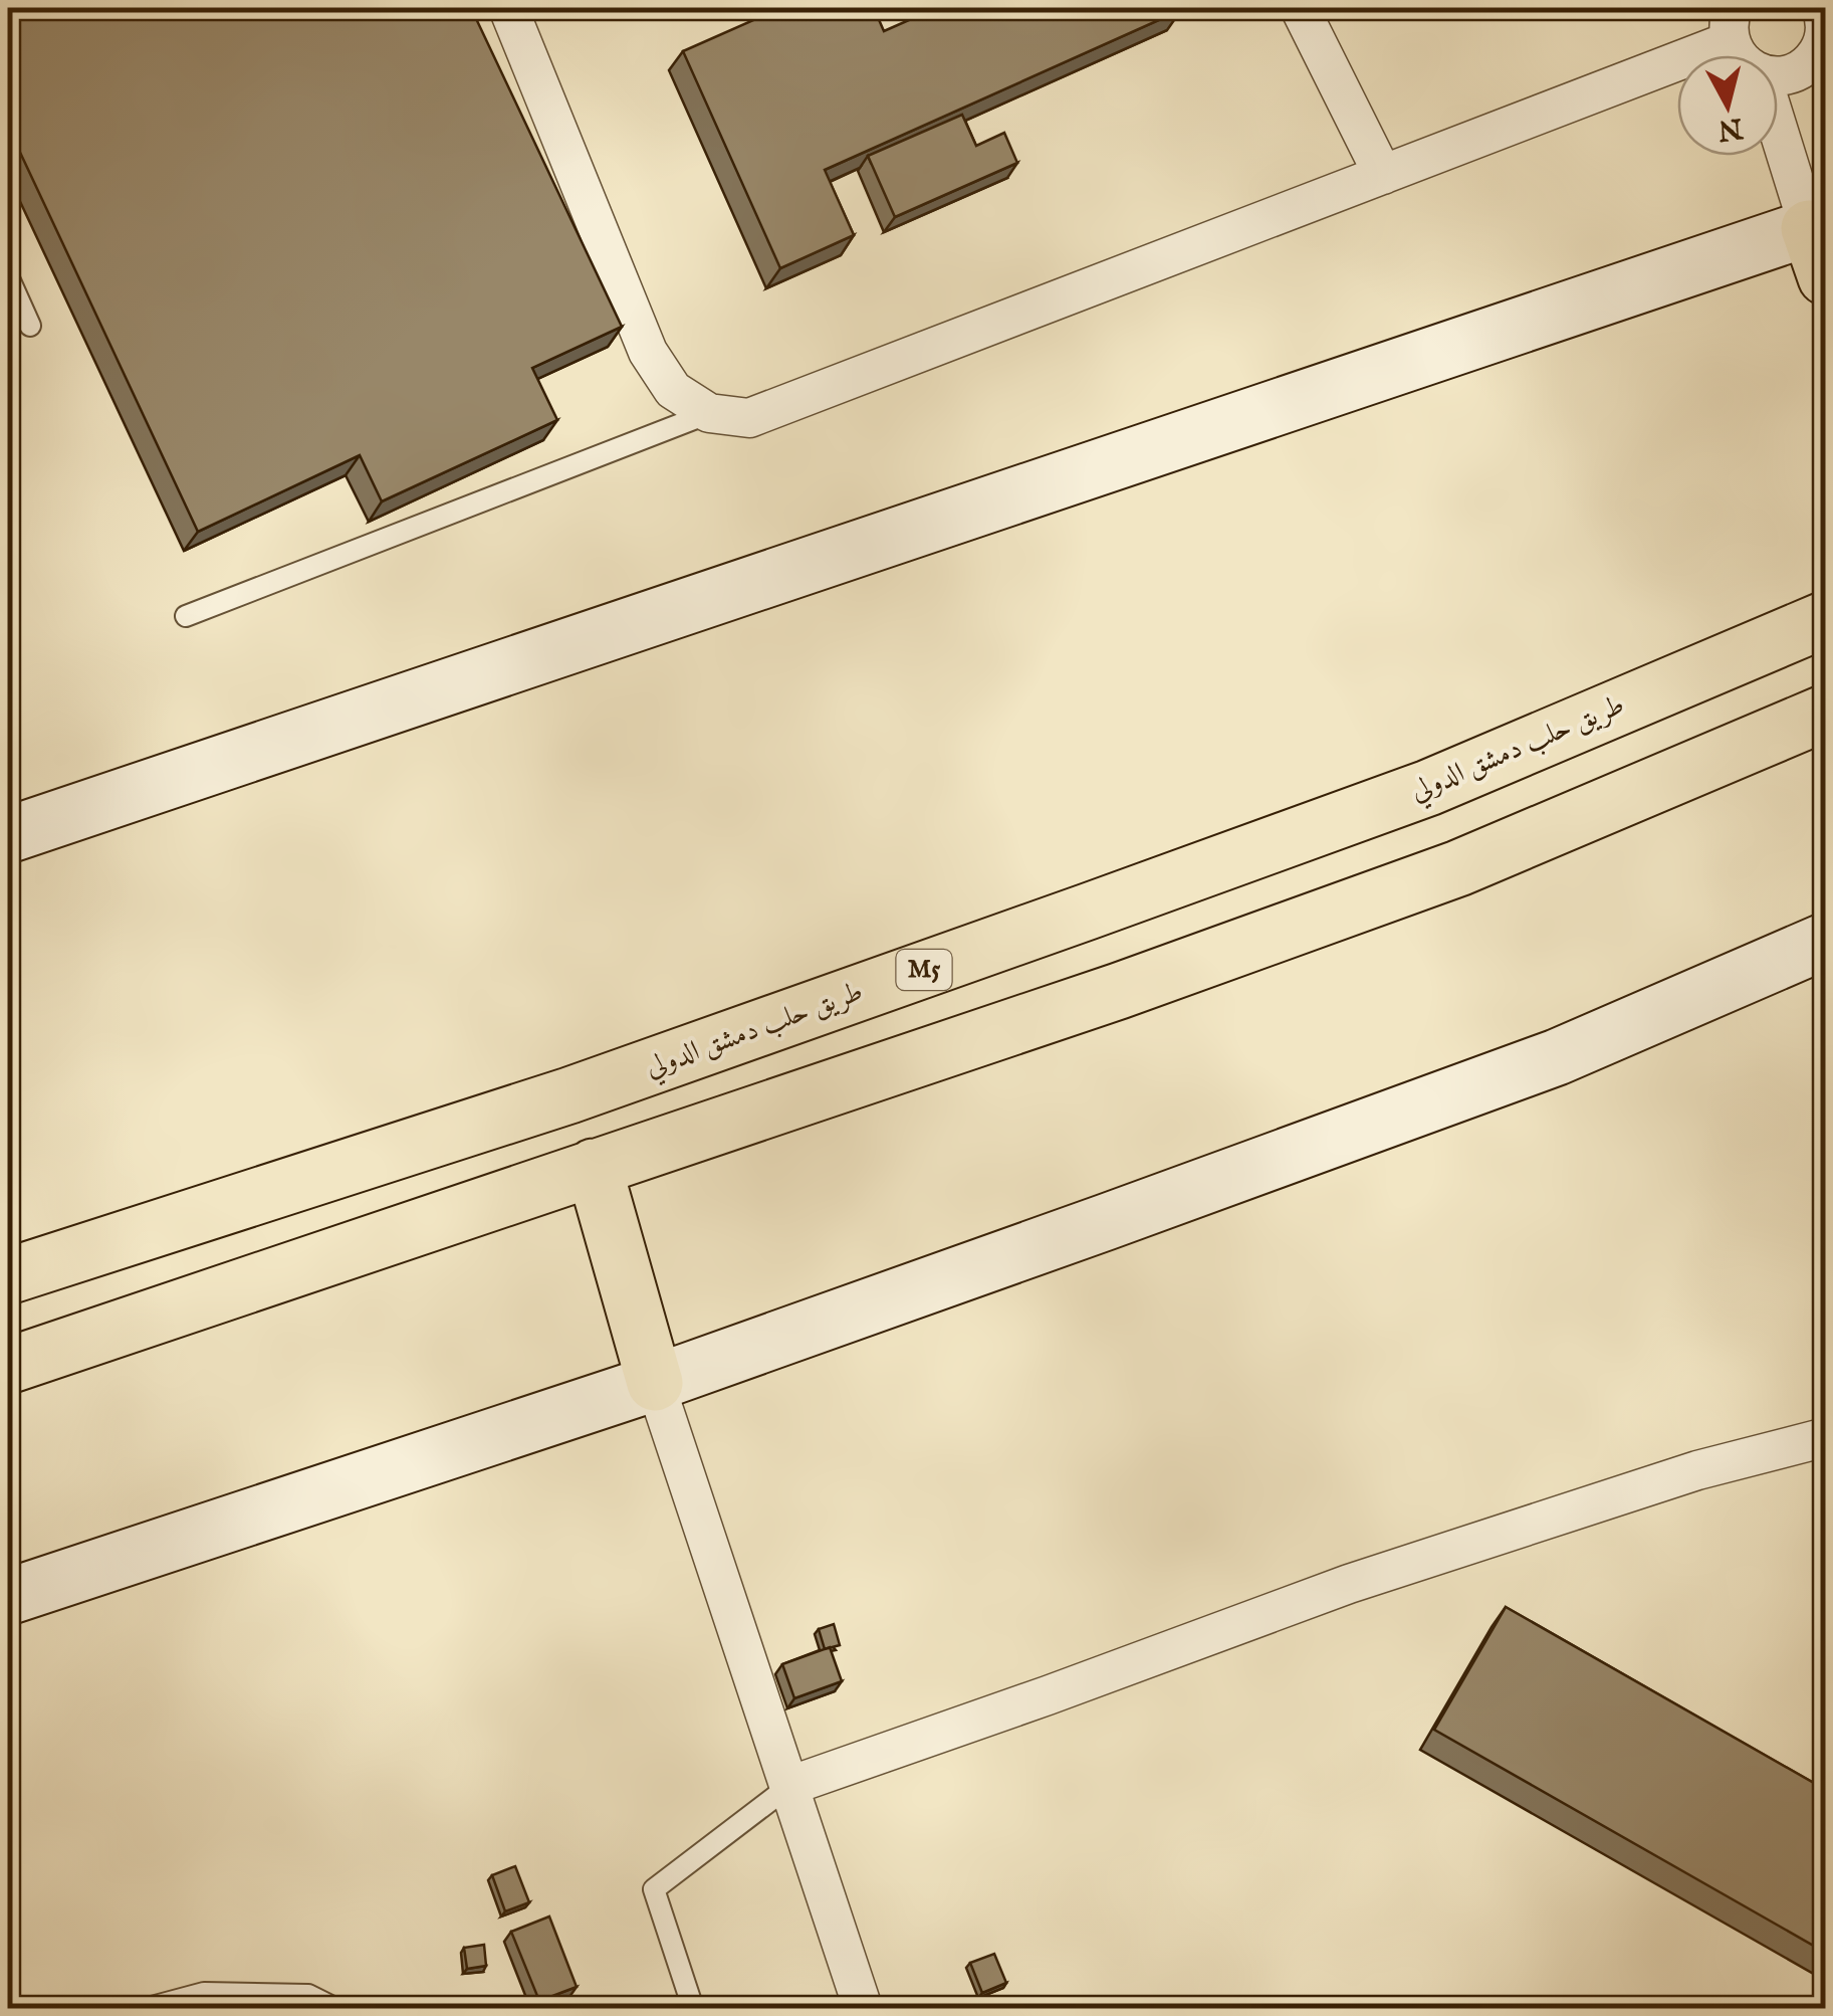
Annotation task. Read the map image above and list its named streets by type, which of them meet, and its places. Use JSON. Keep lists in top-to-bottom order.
{
  "streets": {
    "highway": ["طريق حلب دمشق الدولي", "M5"]
  },
  "north": "bottom"
}
